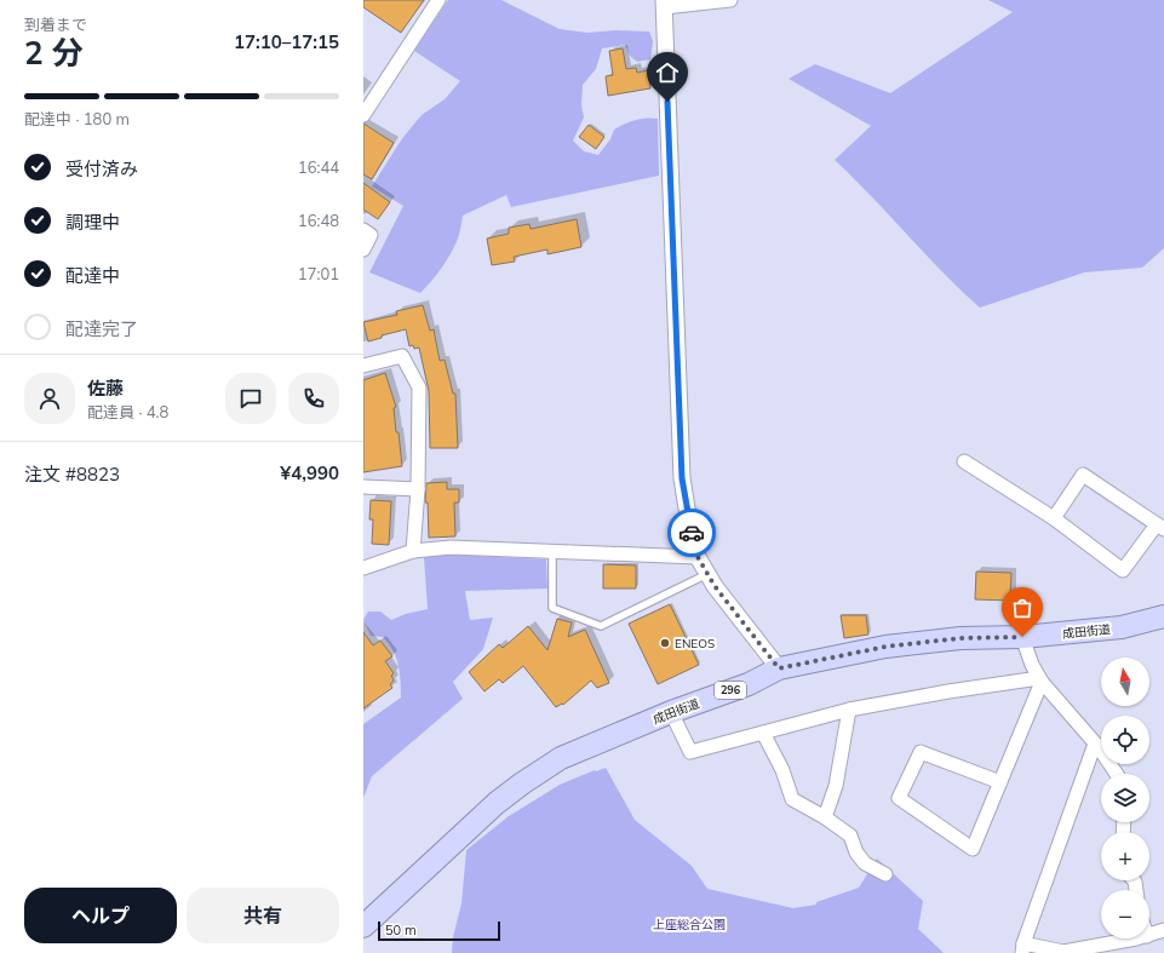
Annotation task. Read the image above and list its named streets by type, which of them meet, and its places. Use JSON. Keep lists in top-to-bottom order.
{
  "streets": {
    "highway": ["成田街道", "296"]
  },
  "parks": ["上座総合公園"],
  "places": ["ENEOS"],
  "scale_bar": "50 m",
  "north": "top",
  "page": {
    "heading": ["2 分", "到着まで", "17:10–17:15"],
    "panel": [
      "佐藤",
      "配達員 · 4.8",
      "注文 #8823",
      "¥4,990"
    ],
    "bar": "配達中 · 180 m",
    "list": [
      ["受付済み", "16:44"],
      ["調理中", "16:48"],
      ["配達中", "17:01"],
      "配達完了"
    ],
    "map_buttons": ["+", "−"],
    "buttons": ["ヘルプ", "共有"],
    "scale": "50 m"
  }
}
